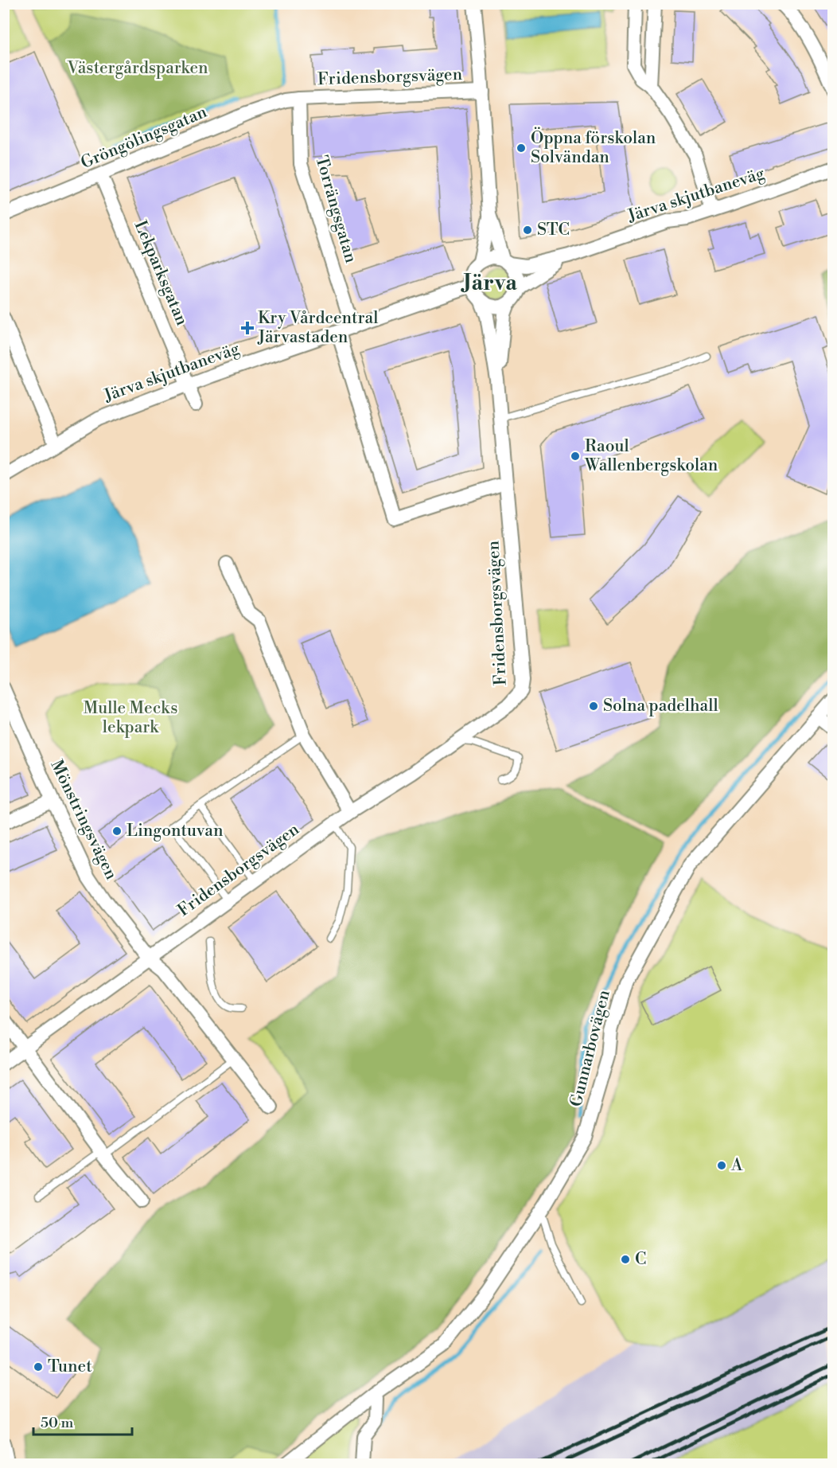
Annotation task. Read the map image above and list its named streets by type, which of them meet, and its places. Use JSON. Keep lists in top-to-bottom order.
{
  "streets": {
    "street": [
      "Fridensborgsvägen",
      "Gröngölingsgatan",
      "Järva skjutbaneväg",
      "Torrängsgatan",
      "Lekparksgatan",
      "Mönstringsvägen",
      "Gunnarbovägen"
    ]
  },
  "crossings": [
    ["Fridensborgsvägen", "Gröngölingsgatan"],
    ["Fridensborgsvägen", "Järva skjutbaneväg"],
    ["Fridensborgsvägen", "Torrängsgatan"],
    ["Fridensborgsvägen", "Mönstringsvägen"],
    ["Gröngölingsgatan", "Torrängsgatan"],
    ["Gröngölingsgatan", "Lekparksgatan"],
    ["Järva skjutbaneväg", "Torrängsgatan"],
    ["Järva skjutbaneväg", "Lekparksgatan"]
  ],
  "districts": ["Järva"],
  "parks": ["Västergårdsparken", "Mulle Mecks lekpark"],
  "places": {
    "other": [
      "Öppna förskolan Solvändan",
      "STC",
      "Raoul Wallenbergskolan",
      "Solna padelhall",
      "Lingontuvan",
      "A",
      "C",
      "Tunet"
    ],
    "health": ["Kry Vårdcentral Järvastaden"]
  },
  "scale_bar": "50 m"
}
